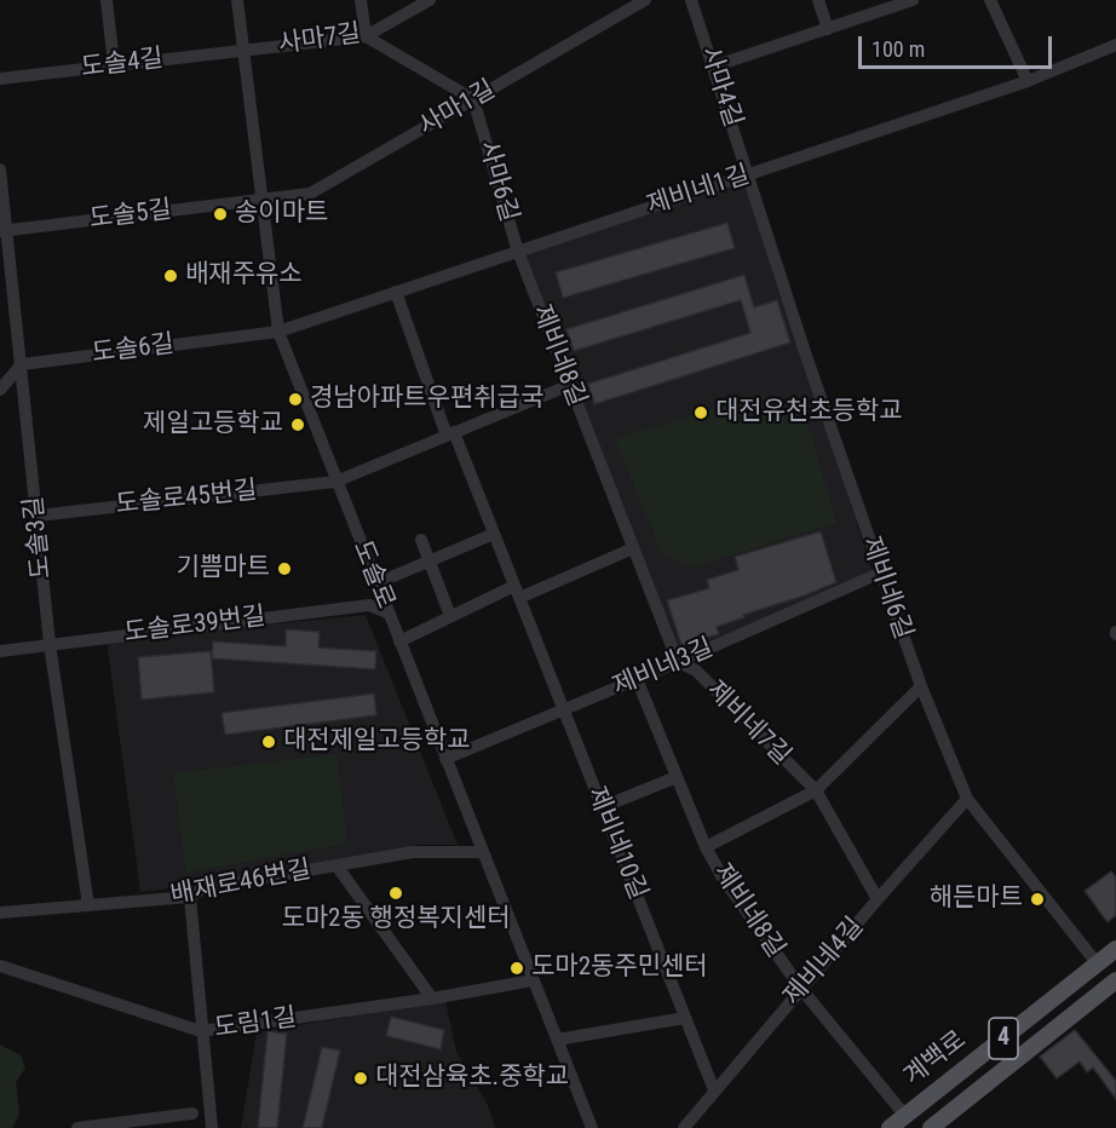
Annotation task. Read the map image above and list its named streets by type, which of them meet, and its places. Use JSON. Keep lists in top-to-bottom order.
{
  "streets": {
    "main road": ["4", "계백로"],
    "street": [
      "사마7길",
      "도솔4길",
      "사마4길",
      "사마1길",
      "사마6길",
      "제비네1길",
      "도솔5길",
      "도솔6길",
      "제비네8길",
      "도솔로45번길",
      "도솔3길",
      "도솔로",
      "제비네6길",
      "도솔로39번길",
      "제비네3길",
      "제비네7길",
      "제비네10길",
      "배재로46번길",
      "제비네4길",
      "도림1길"
    ]
  },
  "crossings": [
    ["사마7길", "도솔4길"],
    ["사마7길", "도솔로"],
    ["도솔4길", "도솔로"],
    ["사마4길", "제비네1길"],
    ["사마4길", "제비네6길"],
    ["사마1길", "사마6길"],
    ["사마1길", "도솔5길"],
    ["사마1길", "도솔로"],
    ["사마6길", "제비네1길"],
    ["사마6길", "제비네8길"],
    ["제비네1길", "도솔6길"],
    ["제비네1길", "제비네8길"],
    ["제비네1길", "도솔로"],
    ["제비네1길", "제비네6길"],
    ["제비네1길", "제비네10길"],
    ["도솔5길", "도솔3길"],
    ["도솔5길", "도솔로"],
    ["도솔6길", "도솔3길"],
    ["도솔6길", "도솔로"],
    ["제비네8길", "제비네3길"],
    ["제비네8길", "제비네7길"],
    ["제비네8길", "제비네4길"],
    ["제비네8길", "계백로"],
    ["도솔로45번길", "도솔3길"],
    ["도솔로45번길", "도솔로"],
    ["도솔3길", "도솔로39번길"],
    ["도솔3길", "배재로46번길"],
    ["도솔로", "도솔로39번길"],
    ["도솔로", "제비네3길"],
    ["도솔로", "배재로46번길"],
    ["도솔로", "도림1길"],
    ["제비네6길", "제비네3길"],
    ["제비네6길", "제비네7길"],
    ["제비네6길", "제비네4길"],
    ["제비네6길", "계백로"],
    ["제비네3길", "제비네7길"],
    ["제비네3길", "제비네10길"],
    ["제비네7길", "제비네4길"],
    ["제비네10길", "제비네4길"]
  ],
  "places": [
    "송이마트",
    "배재주유소",
    "경남아파트우편취급국",
    "대전유천초등학교",
    "제일고등학교",
    "기쁨마트",
    "대전제일고등학교",
    "도마2동 행정복지센터",
    "해든마트",
    "도마2동주민센터",
    "대전삼육초.중학교"
  ],
  "scale_bar": "100 m"
}
